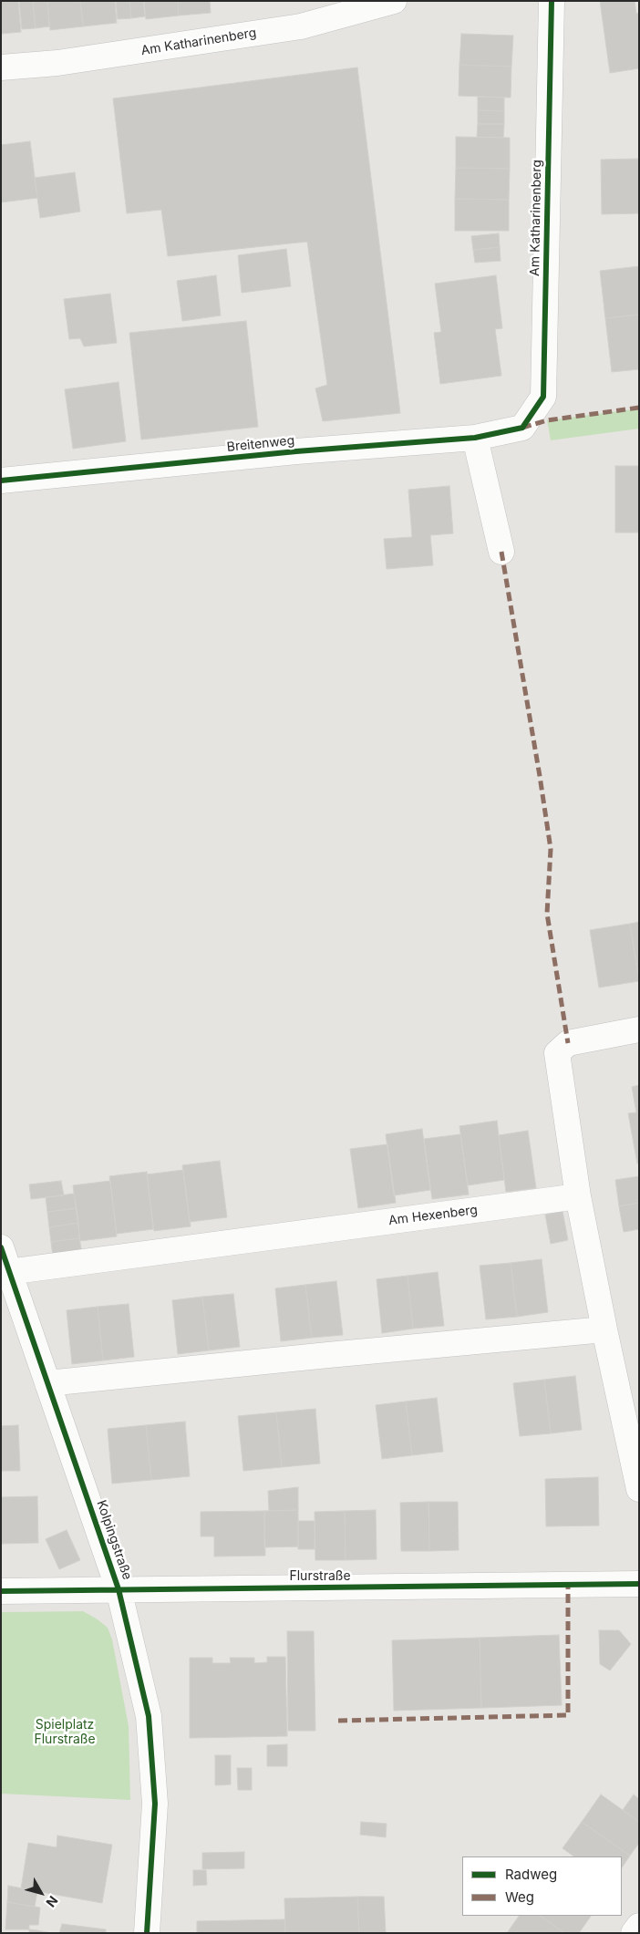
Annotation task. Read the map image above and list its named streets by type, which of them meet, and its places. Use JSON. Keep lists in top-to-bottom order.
{
  "streets": {
    "street": [
      "Am Katharinenberg",
      "Breitenweg",
      "Am Hexenberg",
      "Kolpingstraße",
      "Flurstraße"
    ]
  },
  "crossings": [
    ["Am Katharinenberg", "Breitenweg"],
    ["Am Hexenberg", "Kolpingstraße"],
    ["Kolpingstraße", "Flurstraße"]
  ],
  "parks": ["Spielplatz Flurstraße"],
  "legend": ["Radweg", "Weg"],
  "north": "bottom right"
}
